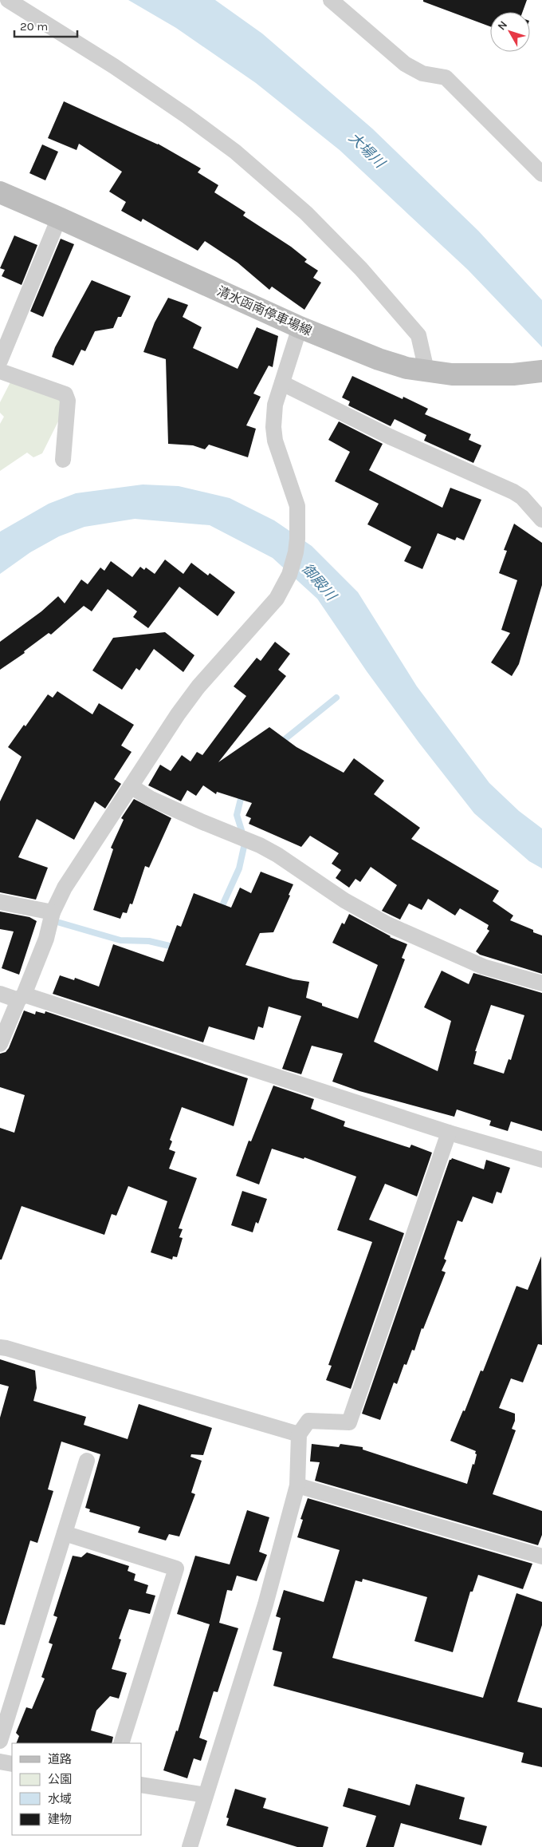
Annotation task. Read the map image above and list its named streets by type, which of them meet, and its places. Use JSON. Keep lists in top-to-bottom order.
{
  "streets": {
    "main road": ["清水函南停車場線"]
  },
  "water": ["大場川", "御殿川"],
  "legend": [
    "道路",
    "公園",
    "水域",
    "建物"
  ],
  "scale_bar": "20 m",
  "north": "top left"
}
